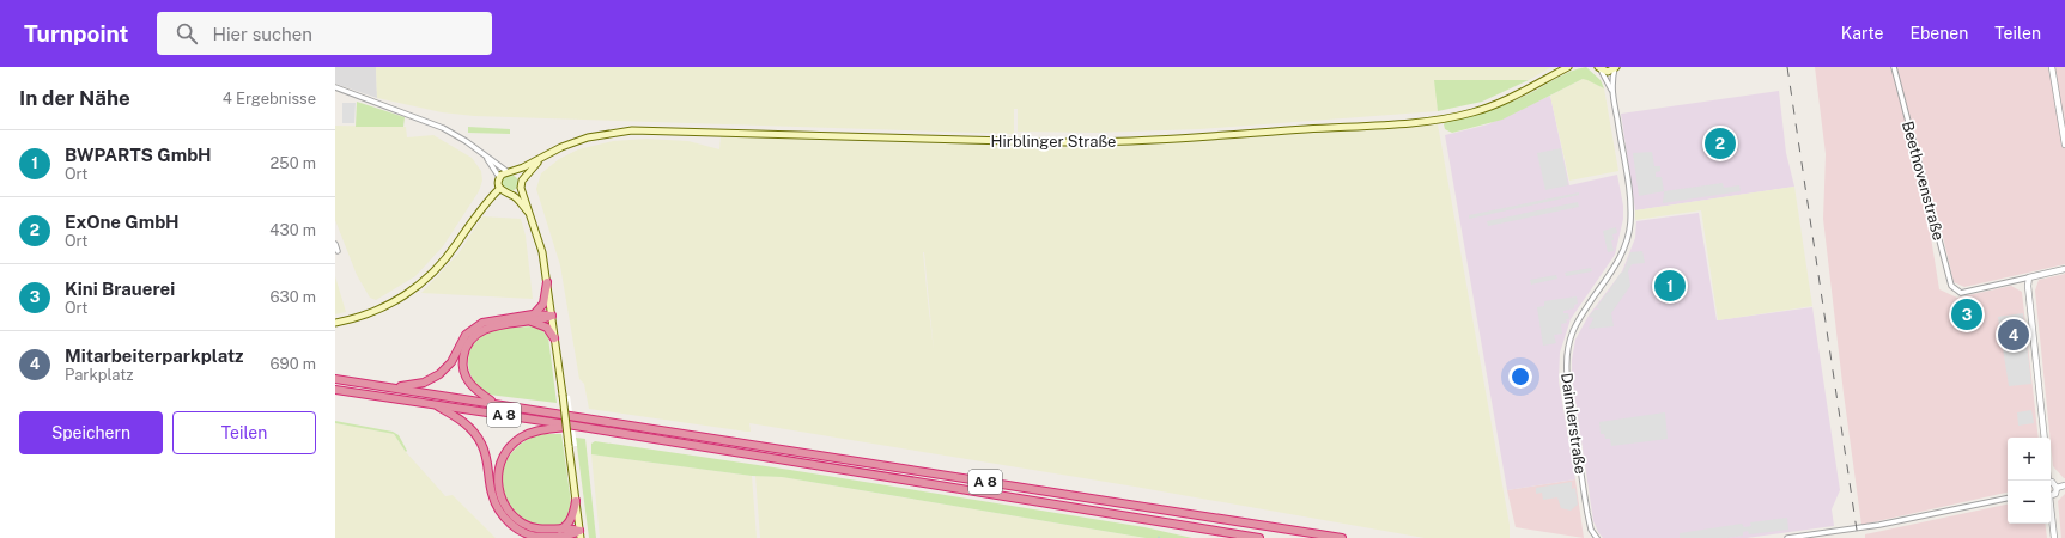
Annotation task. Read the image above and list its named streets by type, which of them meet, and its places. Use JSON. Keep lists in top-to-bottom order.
{
  "streets": {
    "highway": ["A 8"],
    "main road": ["Hirblinger Straße"],
    "street": ["Beethovenstraße", "Daimlerstraße"]
  },
  "page": {
    "header": "Turnpoint",
    "search": "Hier suchen",
    "nav": ["Karte", "Ebenen", "Teilen"],
    "heading": ["In der Nähe", "4 Ergebnisse"],
    "pins": [
      "2",
      "1",
      "3",
      "4"
    ],
    "list": [
      {
        "mark": "1",
        "name": "BWPARTS GmbH",
        "note": "Ort",
        "value": "250 m"
      },
      {
        "mark": "2",
        "name": "ExOne GmbH",
        "note": "Ort",
        "value": "430 m"
      },
      {
        "mark": "3",
        "name": "Kini Brauerei",
        "note": "Ort",
        "value": "630 m"
      },
      {
        "mark": "4",
        "name": "Mitarbeiterparkplatz",
        "note": "Parkplatz",
        "value": "690 m"
      }
    ],
    "buttons": ["Speichern", "Teilen"],
    "map_buttons": ["+", "−"]
  }
}
